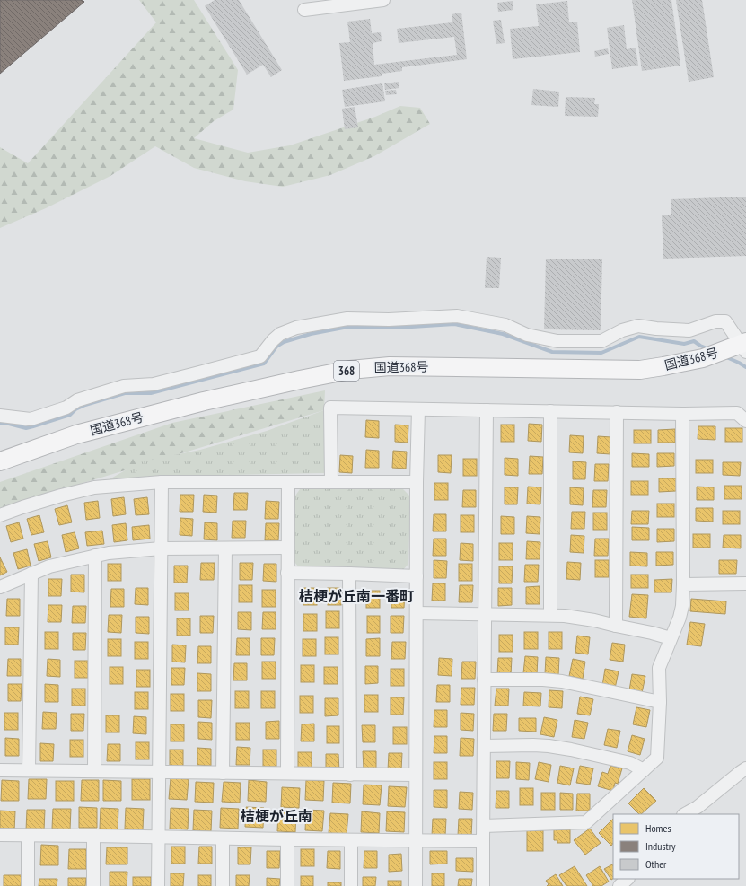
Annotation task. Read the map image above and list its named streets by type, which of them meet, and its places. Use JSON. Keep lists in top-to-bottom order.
{
  "streets": {
    "highway": ["国道368号", "368"]
  },
  "districts": ["桔梗が丘南一番町", "桔梗が丘南"],
  "legend": ["Homes", "Industry", "Other"]
}
